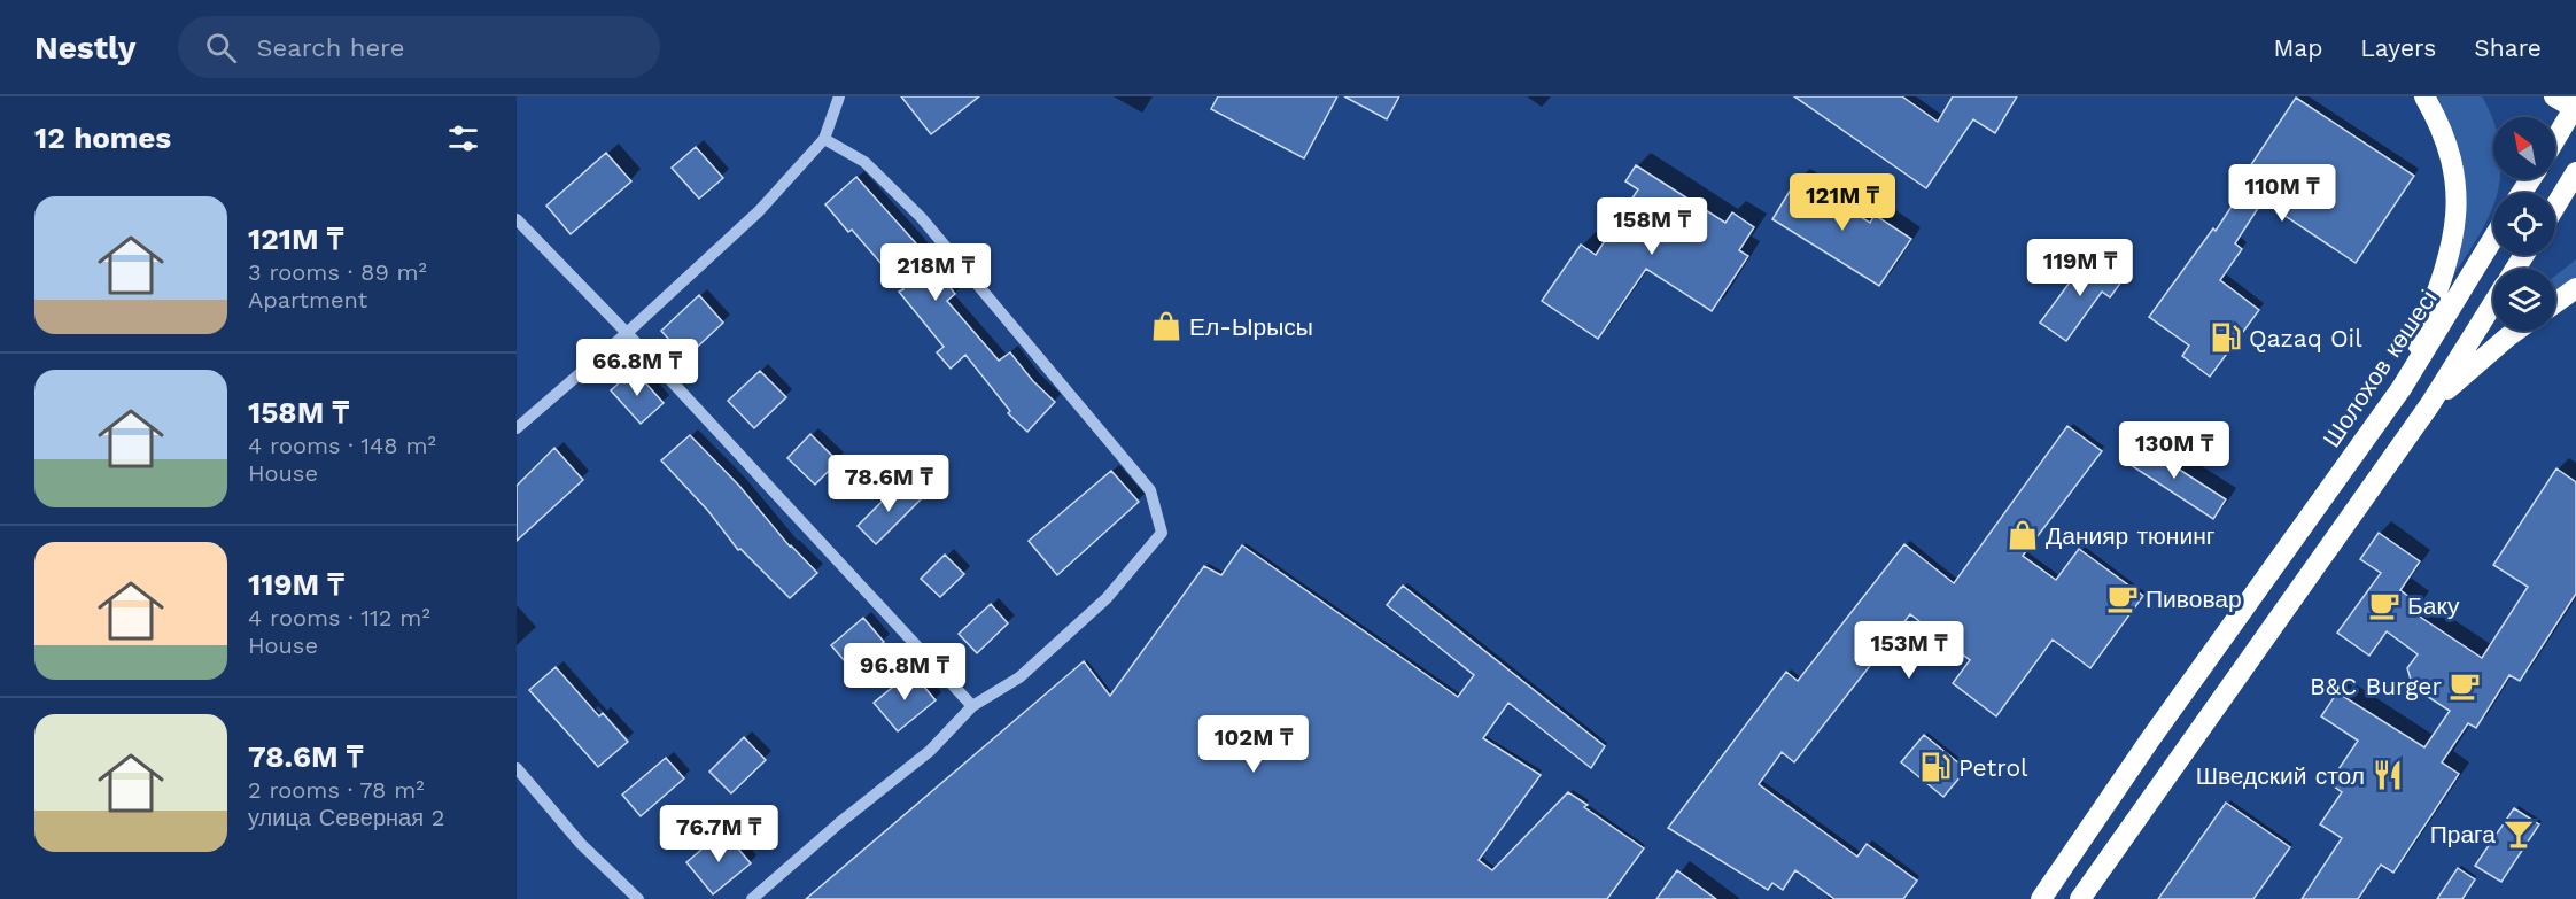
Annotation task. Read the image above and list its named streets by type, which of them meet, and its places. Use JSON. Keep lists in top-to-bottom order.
{
  "streets": {
    "highway": ["Шолохов көшесі"]
  },
  "places": {
    "shop": ["Ел-Ырысы", "Данияр тюнинг"],
    "fuel station": ["Qazaq Oil", "Petrol"],
    "cafe": ["Пивовар", "Баку", "B&C Burger"],
    "restaurant": ["Шведский стол"],
    "bar": ["Прага"]
  },
  "north": "top left",
  "page": {
    "header": "Nestly",
    "search": "Search here",
    "nav": ["Map", "Layers", "Share"],
    "heading": "12 homes",
    "price": [
      "110M ₸",
      "121M ₸",
      "158M ₸",
      "119M ₸",
      "218M ₸",
      "66.8M ₸",
      "130M ₸",
      "78.6M ₸",
      "153M ₸",
      "96.8M ₸",
      "102M ₸",
      "76.7M ₸"
    ],
    "list": [
      {
        "name": "121M ₸",
        "note": "3 rooms · 89 m² · Apartment"
      },
      {
        "name": "158M ₸",
        "note": "4 rooms · 148 m² · House"
      },
      {
        "name": "119M ₸",
        "note": "4 rooms · 112 m² · House"
      },
      {
        "name": "78.6M ₸",
        "note": "2 rooms · 78 m² · улица Северная 2"
      }
    ]
  }
}
